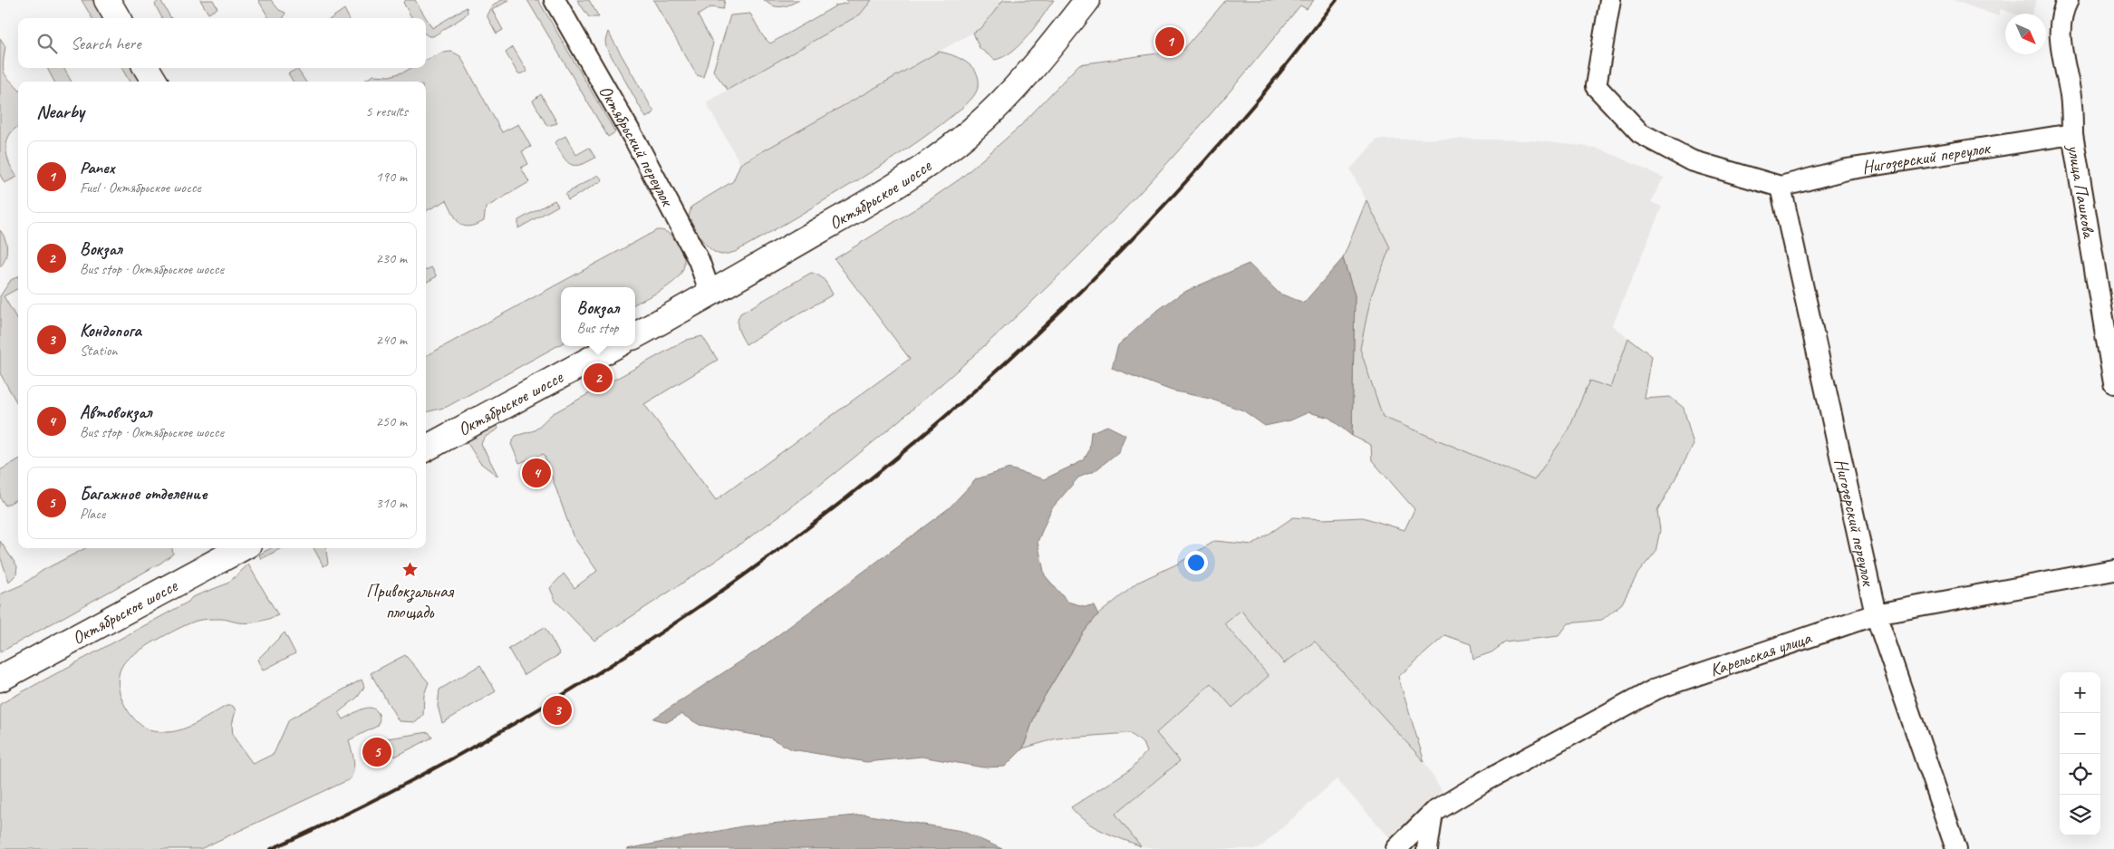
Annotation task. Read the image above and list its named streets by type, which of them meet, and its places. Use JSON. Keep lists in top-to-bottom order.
{
  "streets": {
    "street": [
      "Октябрьский переулок",
      "Нигозерский переулок",
      "улица Пашкова",
      "Октябрьское шоссе",
      "Карельская улица"
    ]
  },
  "crossings": [
    ["Октябрьский переулок", "Октябрьское шоссе"],
    ["Нигозерский переулок", "улица Пашкова"],
    ["Нигозерский переулок", "Карельская улица"]
  ],
  "places": {
    "place": ["Привокзальная площадь"]
  },
  "north": "bottom right",
  "page": {
    "search": "Search here",
    "pins": [
      "1",
      "2",
      "4",
      "3",
      "5"
    ],
    "heading": ["Nearby", "5 results"],
    "list": [
      {
        "mark": "1",
        "name": "Panex",
        "note": "Fuel · Октябрьское шоссе",
        "value": "190 m"
      },
      {
        "mark": "2",
        "name": "Вокзал",
        "note": "Bus stop · Октябрьское шоссе",
        "value": "230 m"
      },
      {
        "mark": "3",
        "name": "Кондопога",
        "note": "Station",
        "value": "240 m"
      },
      {
        "mark": "4",
        "name": "Автовокзал",
        "note": "Bus stop · Октябрьское шоссе",
        "value": "250 m"
      },
      {
        "mark": "5",
        "name": "Багажное отделение",
        "note": "Place",
        "value": "310 m"
      }
    ],
    "popup": ["Вокзал", "Bus stop"],
    "map_buttons": ["+", "−"]
  }
}
